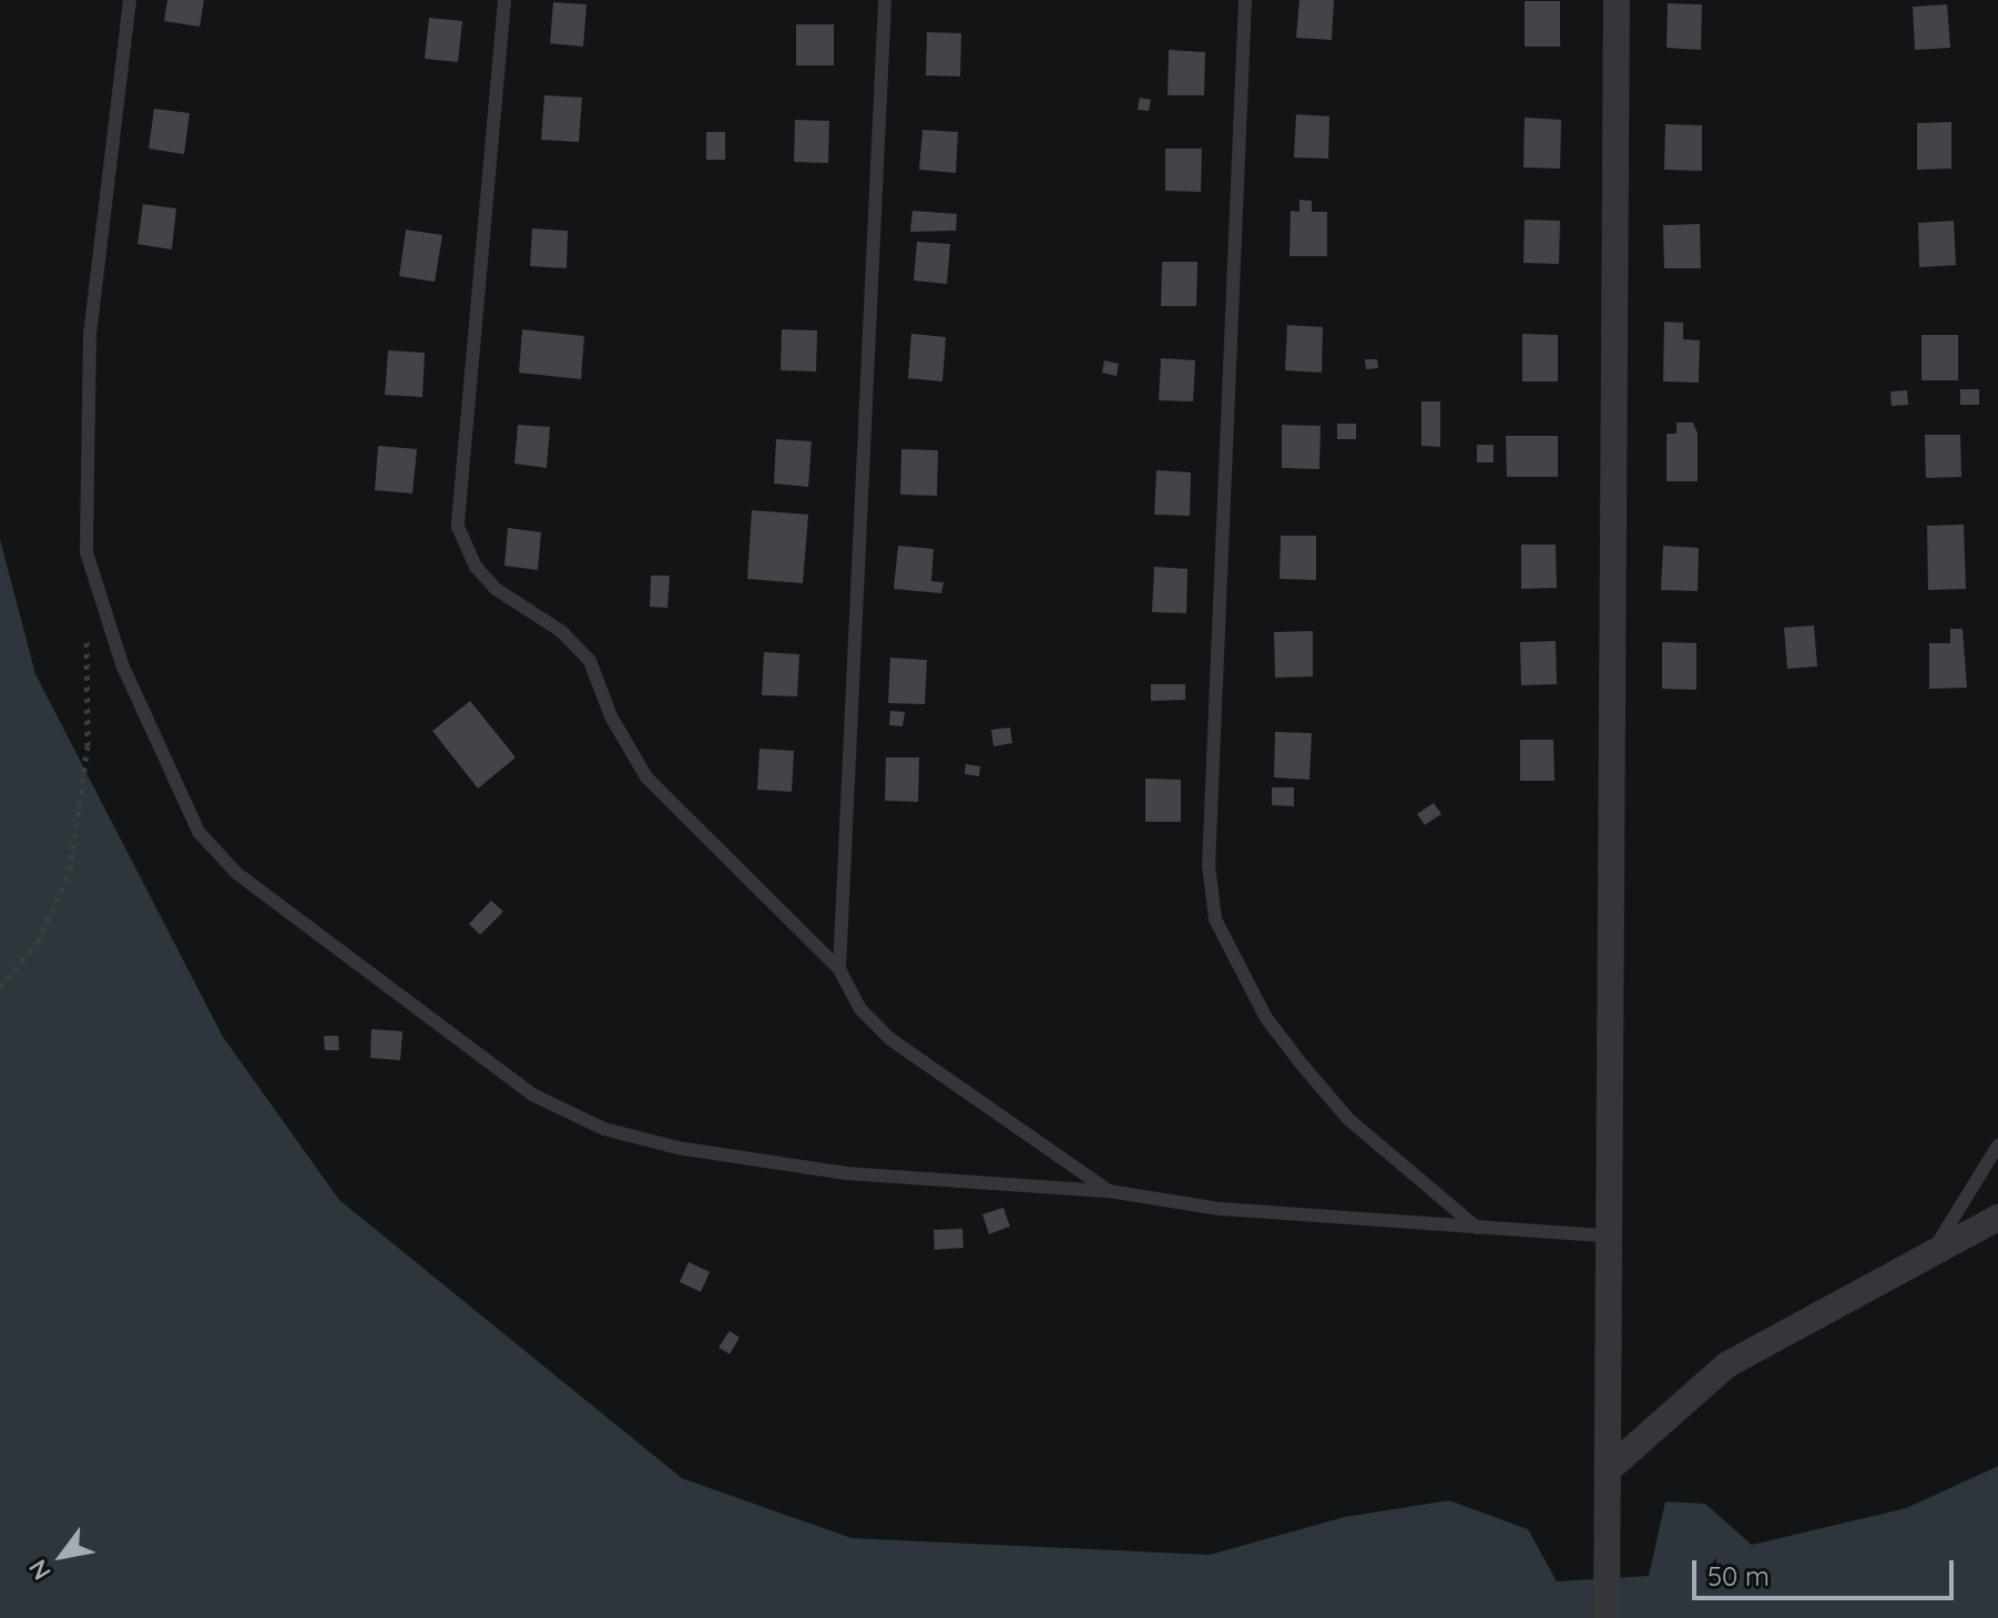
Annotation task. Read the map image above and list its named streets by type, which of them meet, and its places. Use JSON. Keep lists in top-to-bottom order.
{
  "scale_bar": "50 m",
  "north": "bottom left"
}
